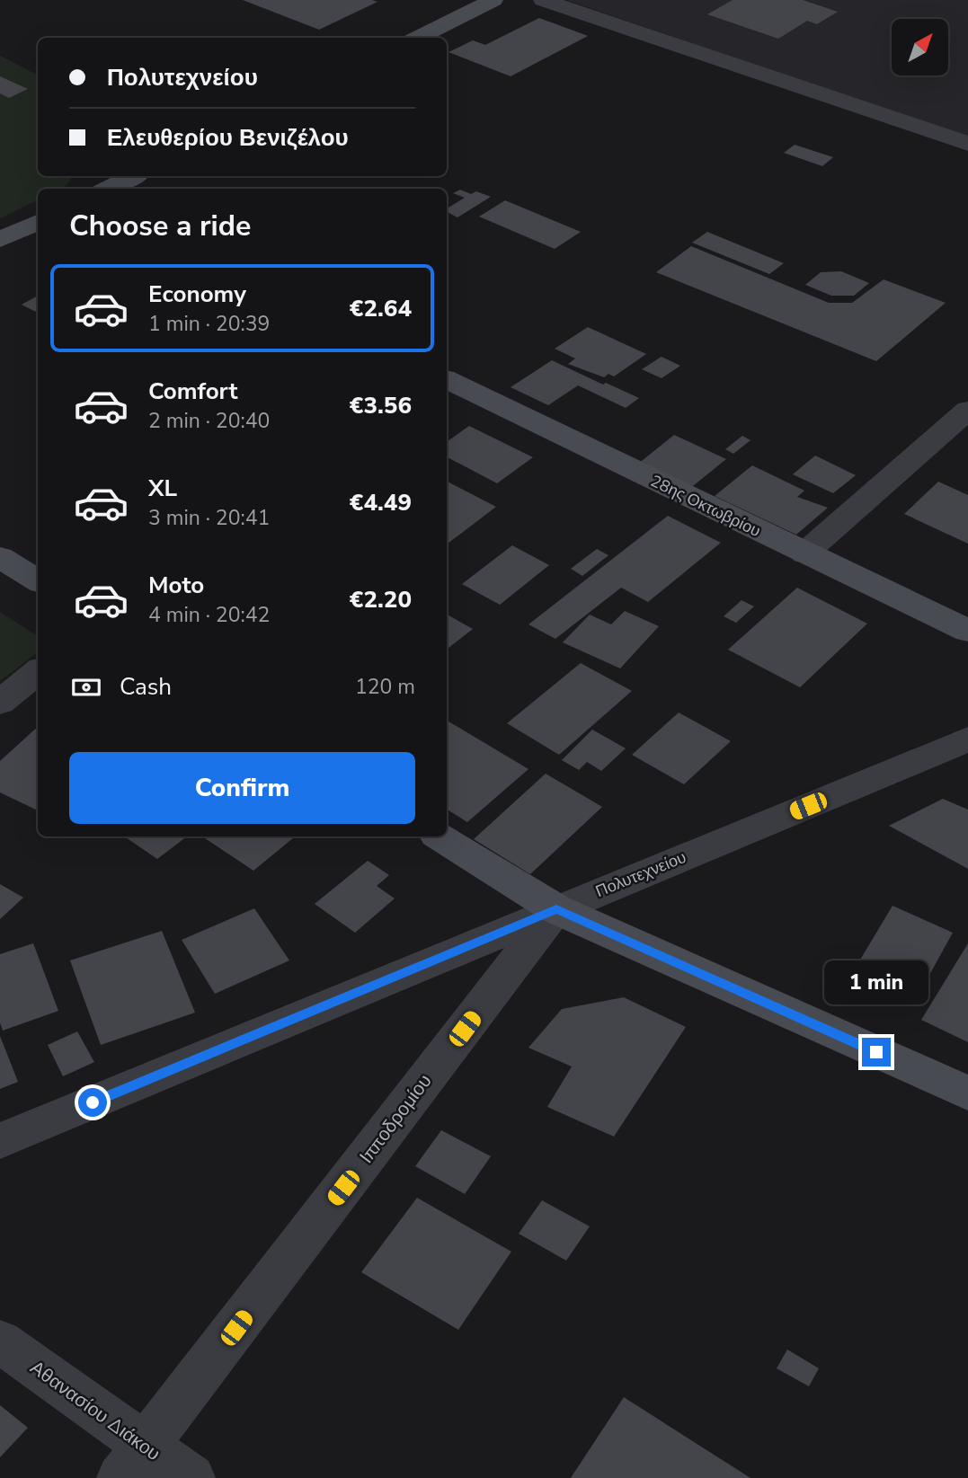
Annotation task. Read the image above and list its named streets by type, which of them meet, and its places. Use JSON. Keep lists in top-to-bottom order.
{
  "streets": {
    "main road": ["28ης Οκτωβρίου"],
    "street": ["Πολυτεχνείου", "Ιπποδρομίου", "Αθανασίου Διάκου"]
  },
  "crossings": [
    ["Πολυτεχνείου", "Ιπποδρομίου"],
    ["Ιπποδρομίου", "Αθανασίου Διάκου"]
  ],
  "north": "top right",
  "page": {
    "banner": ["Πολυτεχνείου", "Ελευθερίου Βενιζέλου"],
    "heading": "Choose a ride",
    "list": [
      {
        "name": "Economy",
        "note": "1 min · 20:39",
        "value": "€2.64"
      },
      {
        "name": "Comfort",
        "note": "2 min · 20:40",
        "value": "€3.56"
      },
      {
        "name": "XL",
        "note": "3 min · 20:41",
        "value": "€4.49"
      },
      {
        "name": "Moto",
        "note": "4 min · 20:42",
        "value": "€2.20"
      }
    ],
    "pay": ["Cash", "120 m"],
    "buttons": "Confirm",
    "bubble": "1 min"
  }
}
